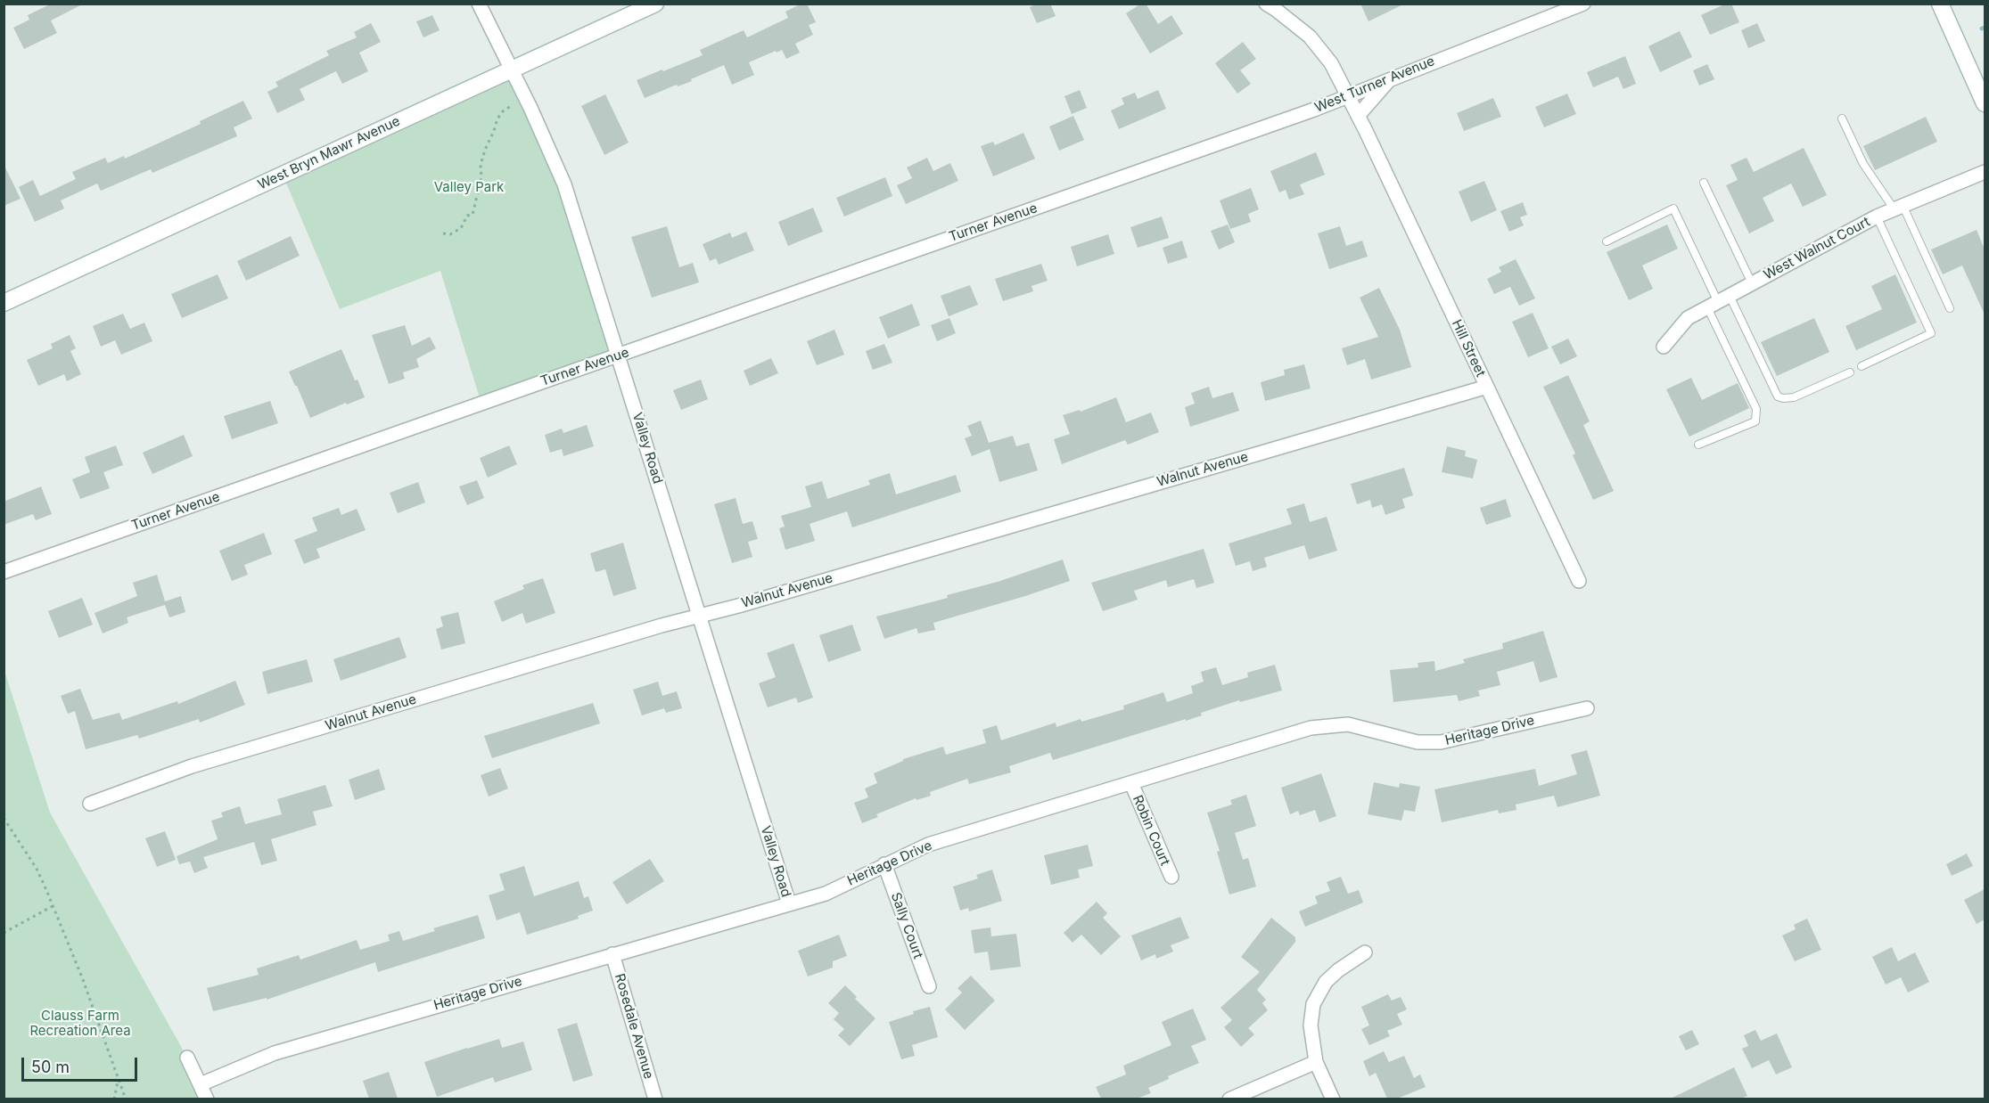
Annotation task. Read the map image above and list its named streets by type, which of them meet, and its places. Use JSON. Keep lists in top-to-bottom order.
{
  "streets": {
    "street": [
      "West Turner Avenue",
      "West Bryn Mawr Avenue",
      "Turner Avenue",
      "West Walnut Court",
      "Hill Street",
      "Valley Road",
      "Walnut Avenue",
      "Heritage Drive",
      "Robin Court",
      "Sally Court",
      "Rosedale Avenue"
    ]
  },
  "crossings": [
    ["West Turner Avenue", "Turner Avenue"],
    ["West Turner Avenue", "Hill Street"],
    ["West Bryn Mawr Avenue", "Valley Road"],
    ["Turner Avenue", "Valley Road"],
    ["Hill Street", "Walnut Avenue"],
    ["Valley Road", "Walnut Avenue"],
    ["Valley Road", "Heritage Drive"],
    ["Heritage Drive", "Robin Court"],
    ["Heritage Drive", "Sally Court"],
    ["Heritage Drive", "Rosedale Avenue"]
  ],
  "parks": ["Valley Park", "Clauss Farm Recreation Area"],
  "scale_bar": "50 m"
}
